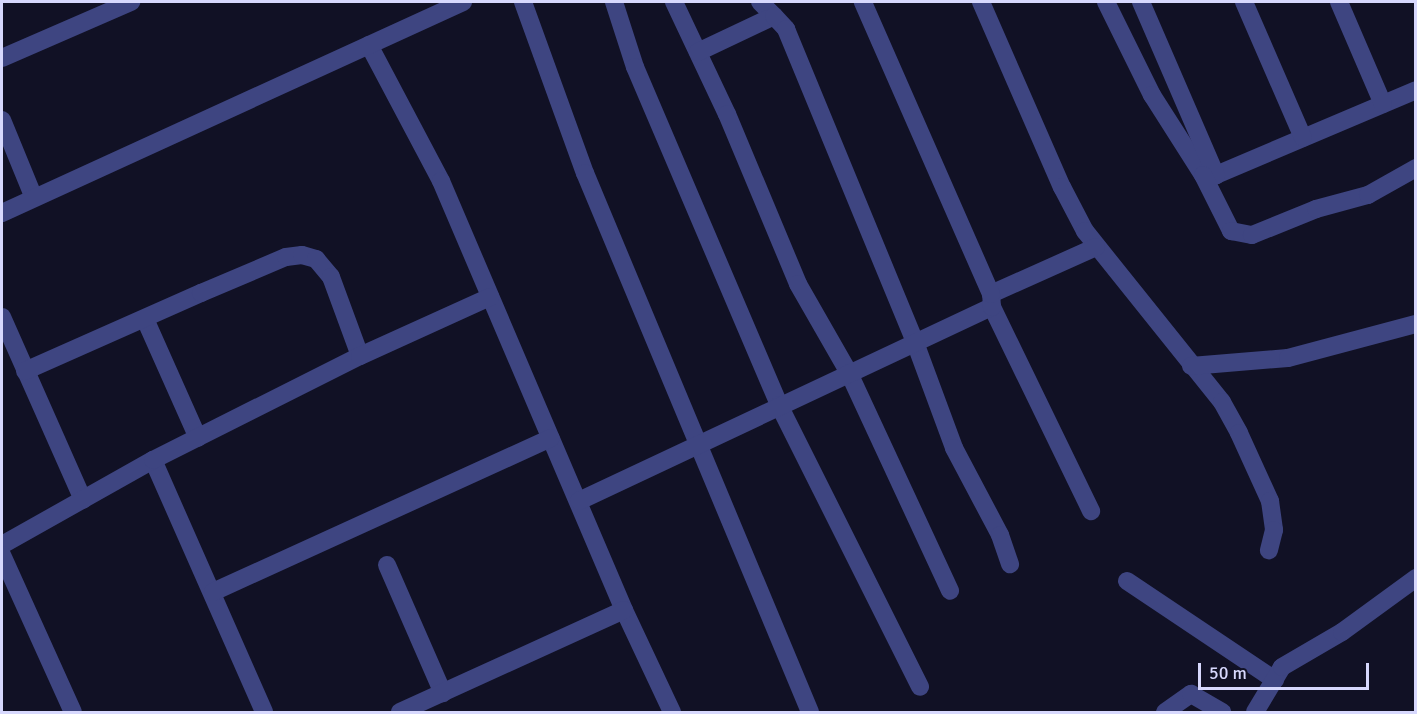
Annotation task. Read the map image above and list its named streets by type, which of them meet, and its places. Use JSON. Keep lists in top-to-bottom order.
{
  "scale_bar": "50 m"
}
